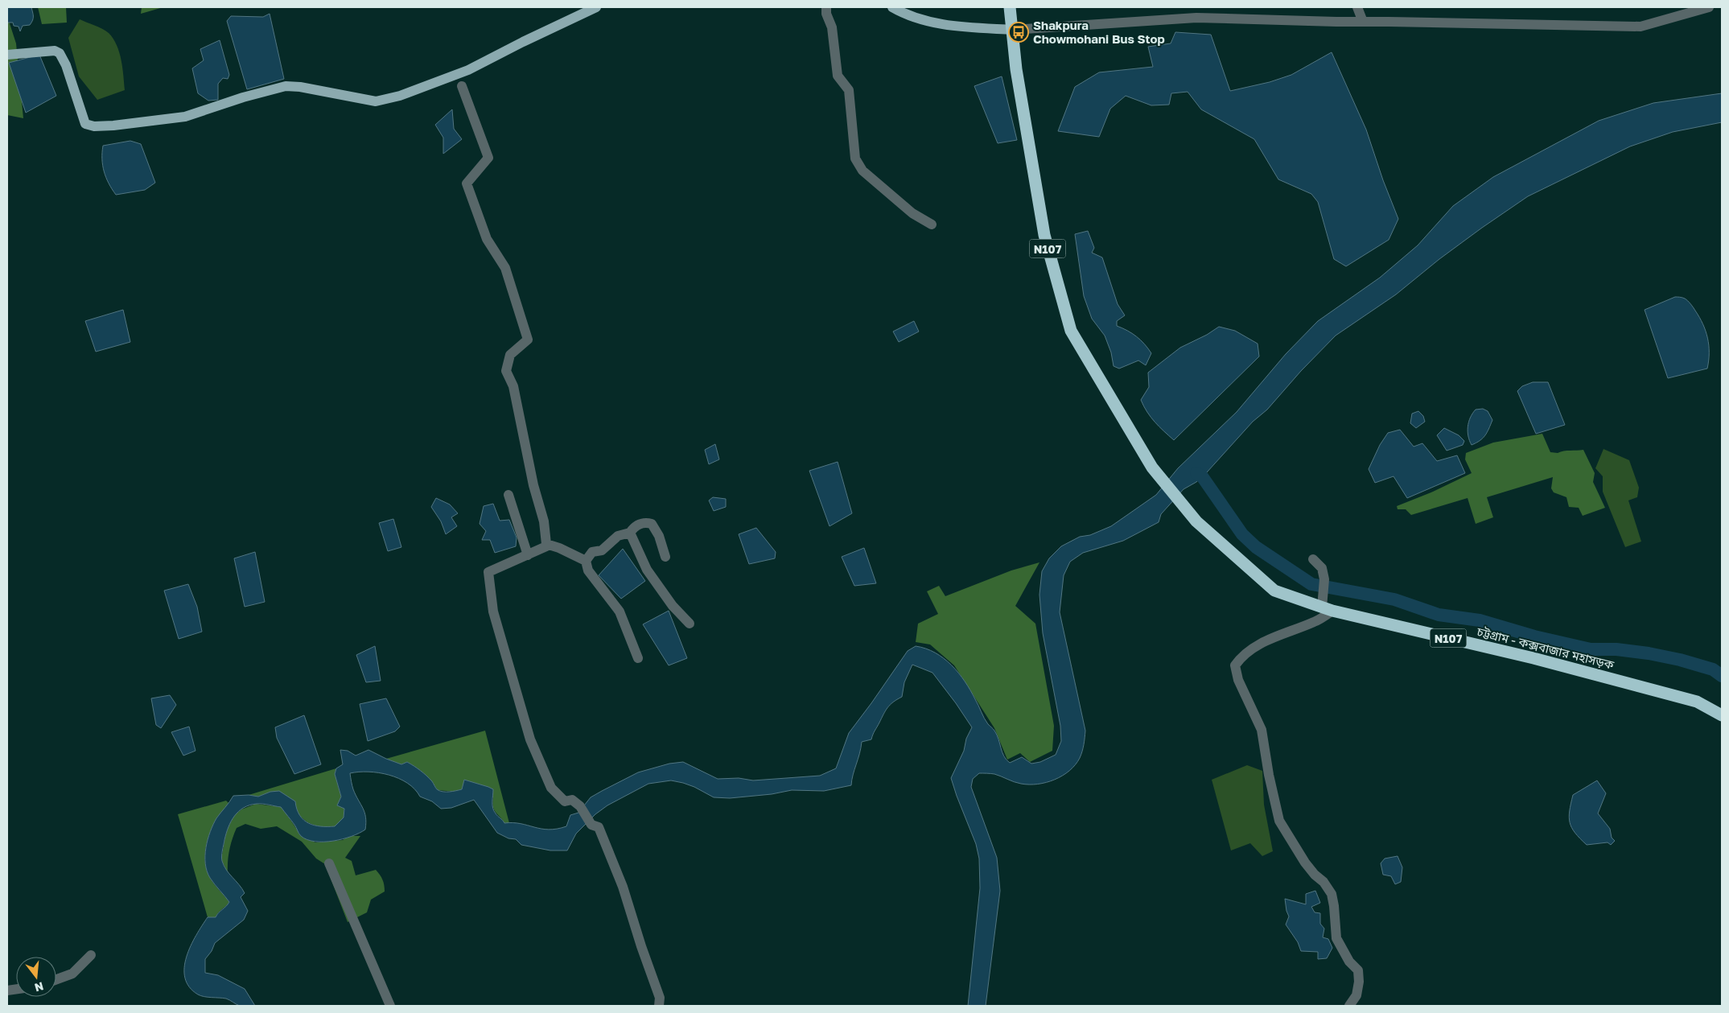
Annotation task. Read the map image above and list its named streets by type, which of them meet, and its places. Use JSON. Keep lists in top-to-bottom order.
{
  "streets": {
    "highway": ["N107", "চট্টগ্রাম - কক্সবাজার মহাসড়ক"]
  },
  "crossings": [
    ["N107", "চট্টগ্রাম - কক্সবাজার মহাসড়ক"]
  ],
  "places": {
    "bus stop": ["Shakpura Chowmohani Bus Stop"]
  },
  "north": "bottom"
}
